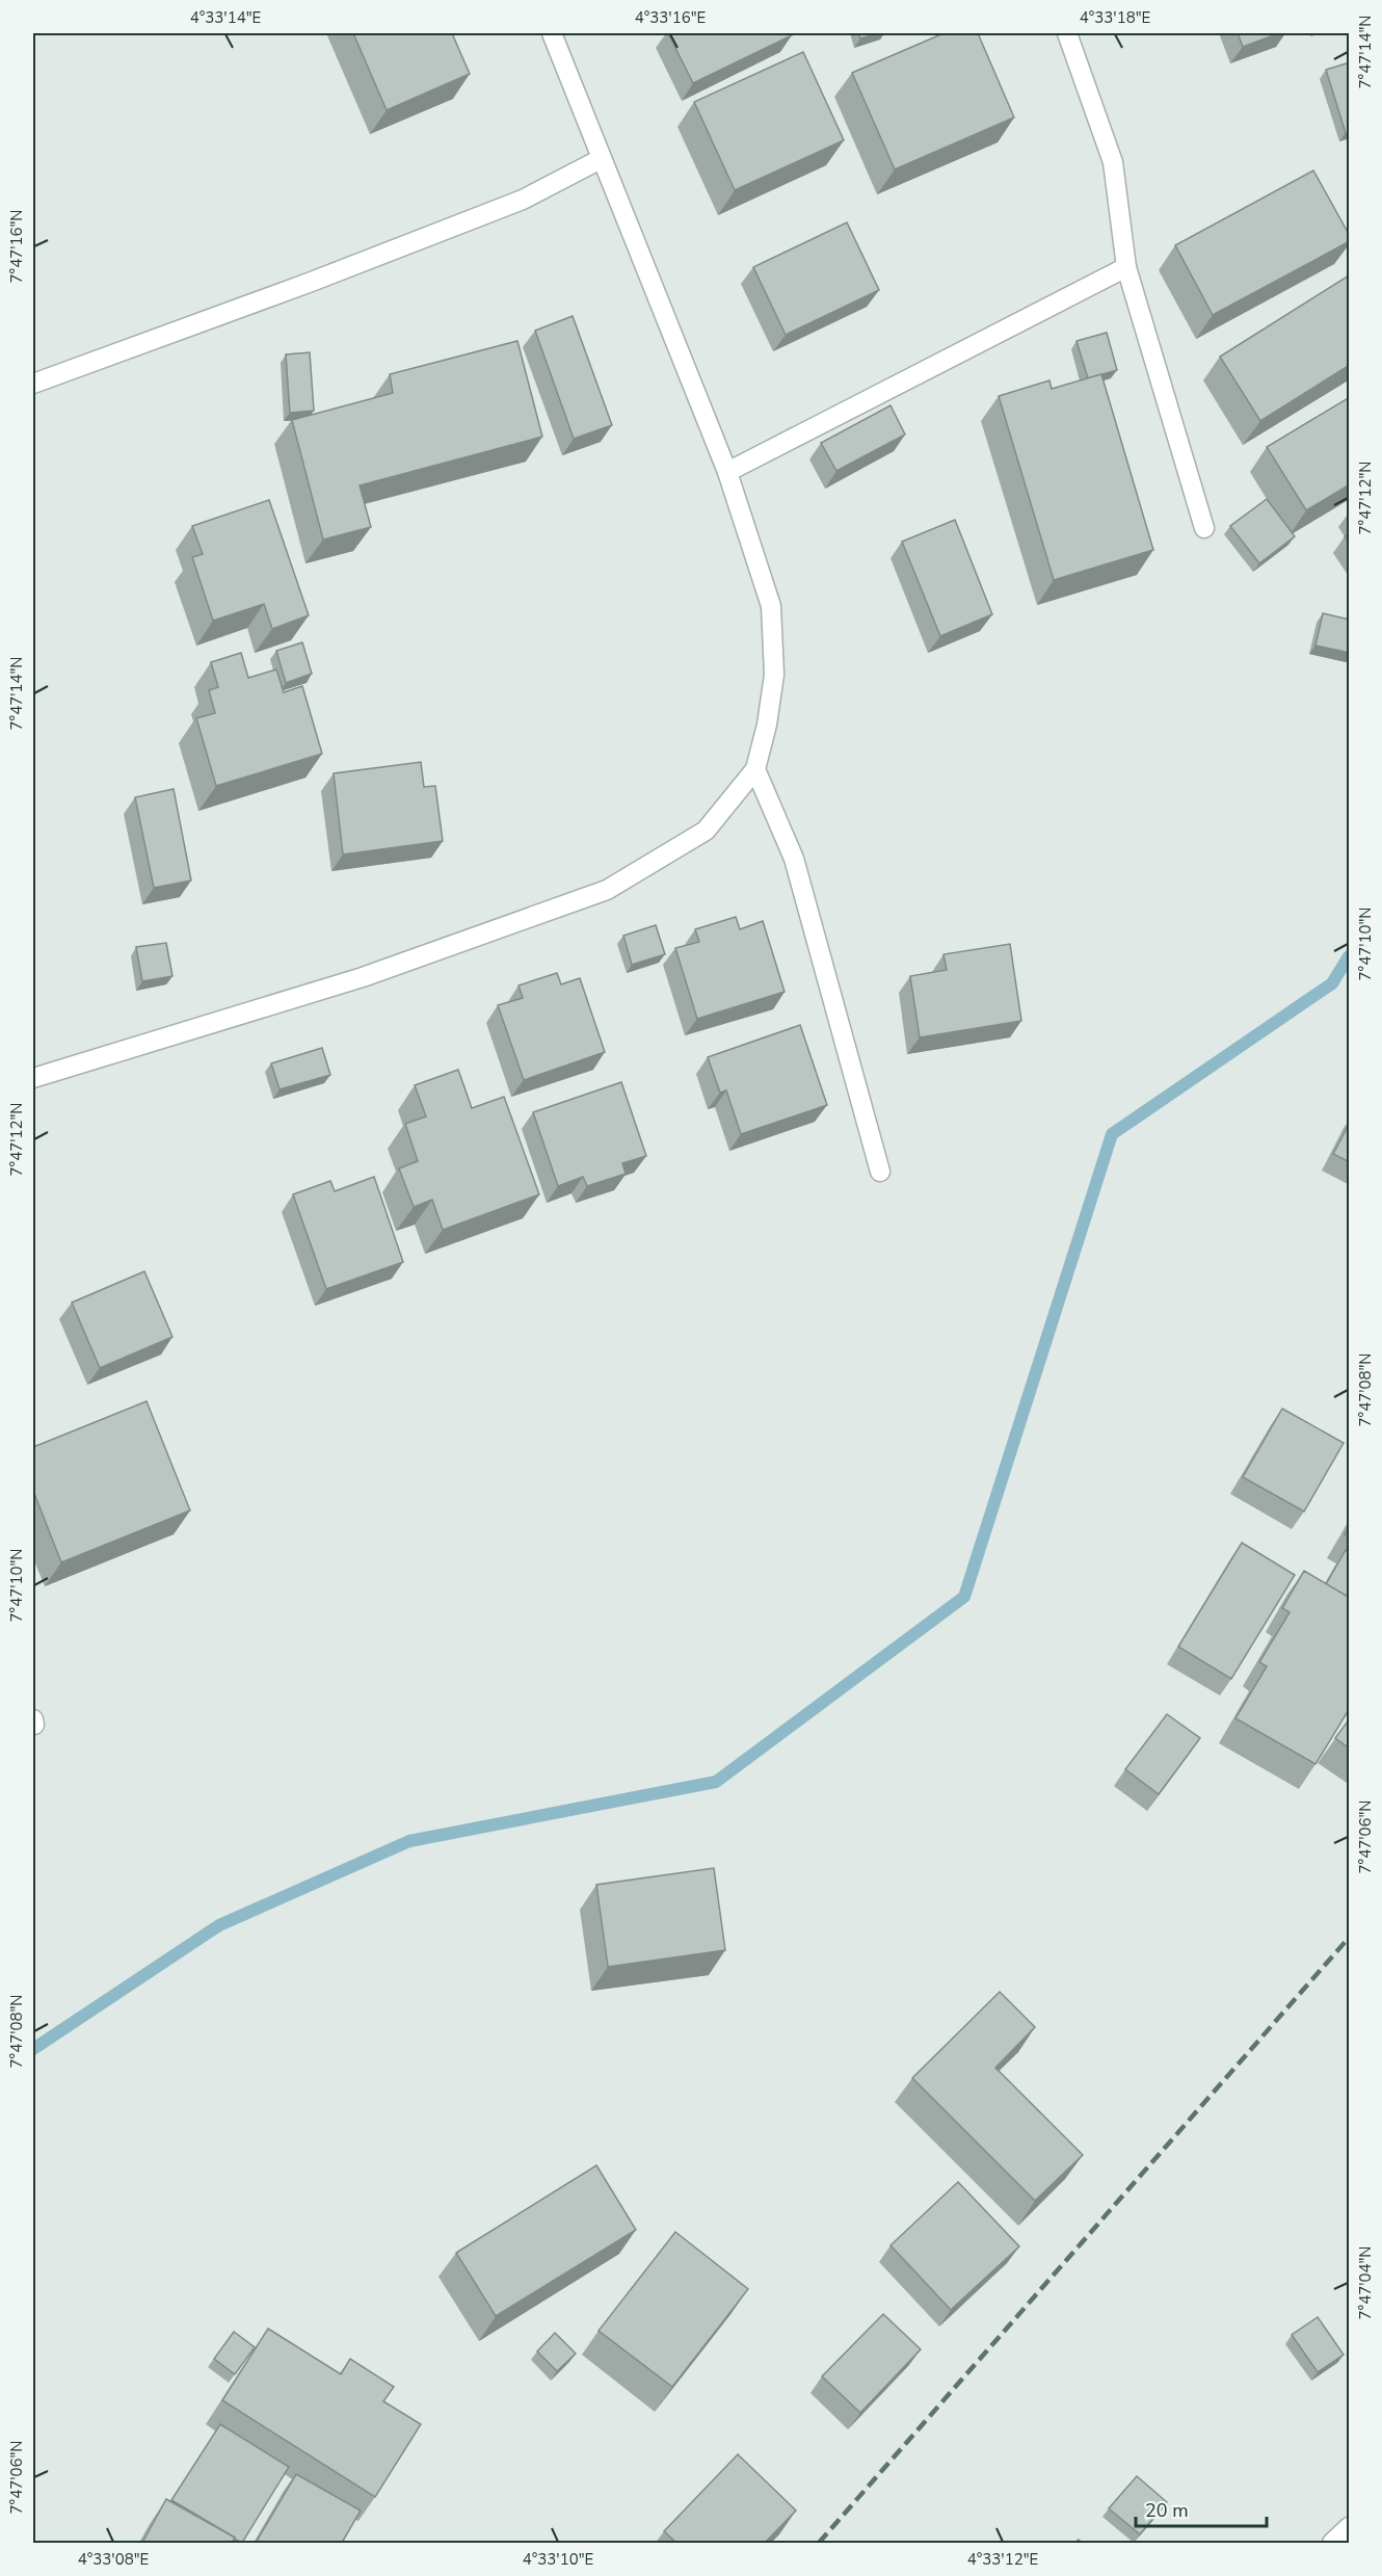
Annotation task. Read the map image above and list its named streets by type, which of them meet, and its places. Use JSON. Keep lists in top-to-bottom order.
{
  "scale_bar": "20 m",
  "coordinates": [
    "4°33'14\"E",
    "4°33'16\"E",
    "4°33'18\"E",
    "7°47'14\"N",
    "7°47'16\"N",
    "7°47'12\"N",
    "7°47'10\"N",
    "7°47'08\"N",
    "7°47'06\"N",
    "7°47'04\"N",
    "4°33'08\"E",
    "4°33'10\"E",
    "4°33'12\"E"
  ]
}
